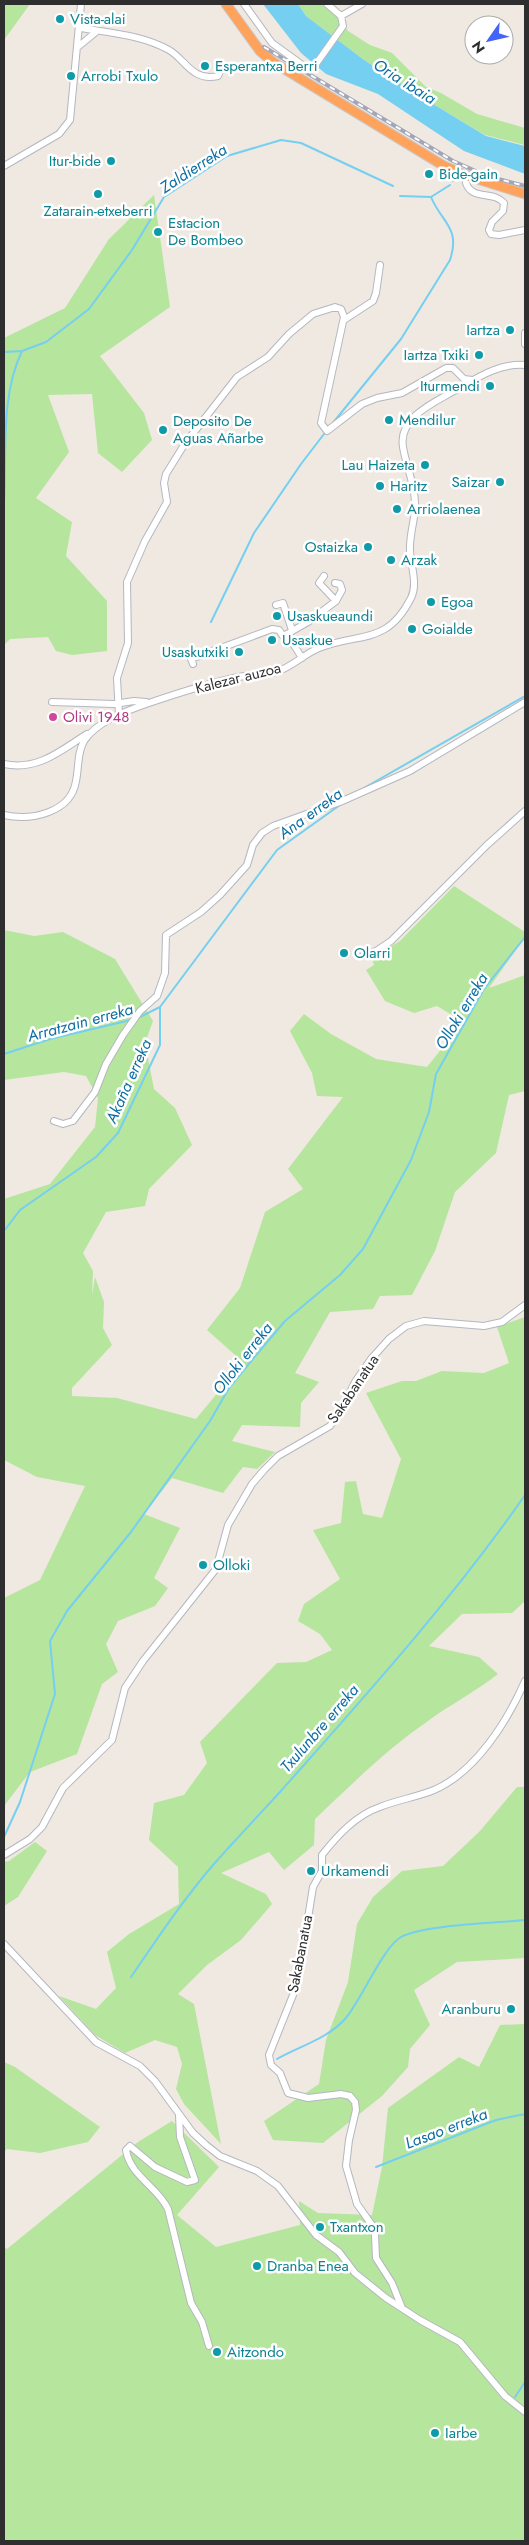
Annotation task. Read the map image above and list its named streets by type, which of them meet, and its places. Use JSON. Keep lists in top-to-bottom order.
{
  "streets": {
    "street": ["Kalezar auzoa", "Sakabanatua"]
  },
  "water": [
    "Oria ibaia",
    "Zaldierreka",
    "Ana erreka",
    "Olloki erreka",
    "Arratzain erreka",
    "Akaña erreka",
    "Txulunbre erreka",
    "Lasao erreka"
  ],
  "places": [
    "Vista-alai",
    "Esperantxa Berri",
    "Arrobi Txulo",
    "Itur-bide",
    "Bide-gain",
    "Zatarain-etxeberri",
    "Estacion De Bombeo",
    "Iartza",
    "Iartza Txiki",
    "Iturmendi",
    "Mendilur",
    "Deposito De Aguas Añarbe",
    "Lau Haizeta",
    "Saizar",
    "Haritz",
    "Arriolaenea",
    "Ostaizka",
    "Arzak",
    "Egoa",
    "Usaskueaundi",
    "Goialde",
    "Usaskue",
    "Usaskutxiki",
    "Olivi 1948",
    "Olarri",
    "Olloki",
    "Urkamendi",
    "Aranburu",
    "Txantxon",
    "Dranba Enea",
    "Aitzondo",
    "Iarbe"
  ],
  "north": "bottom left"
}
